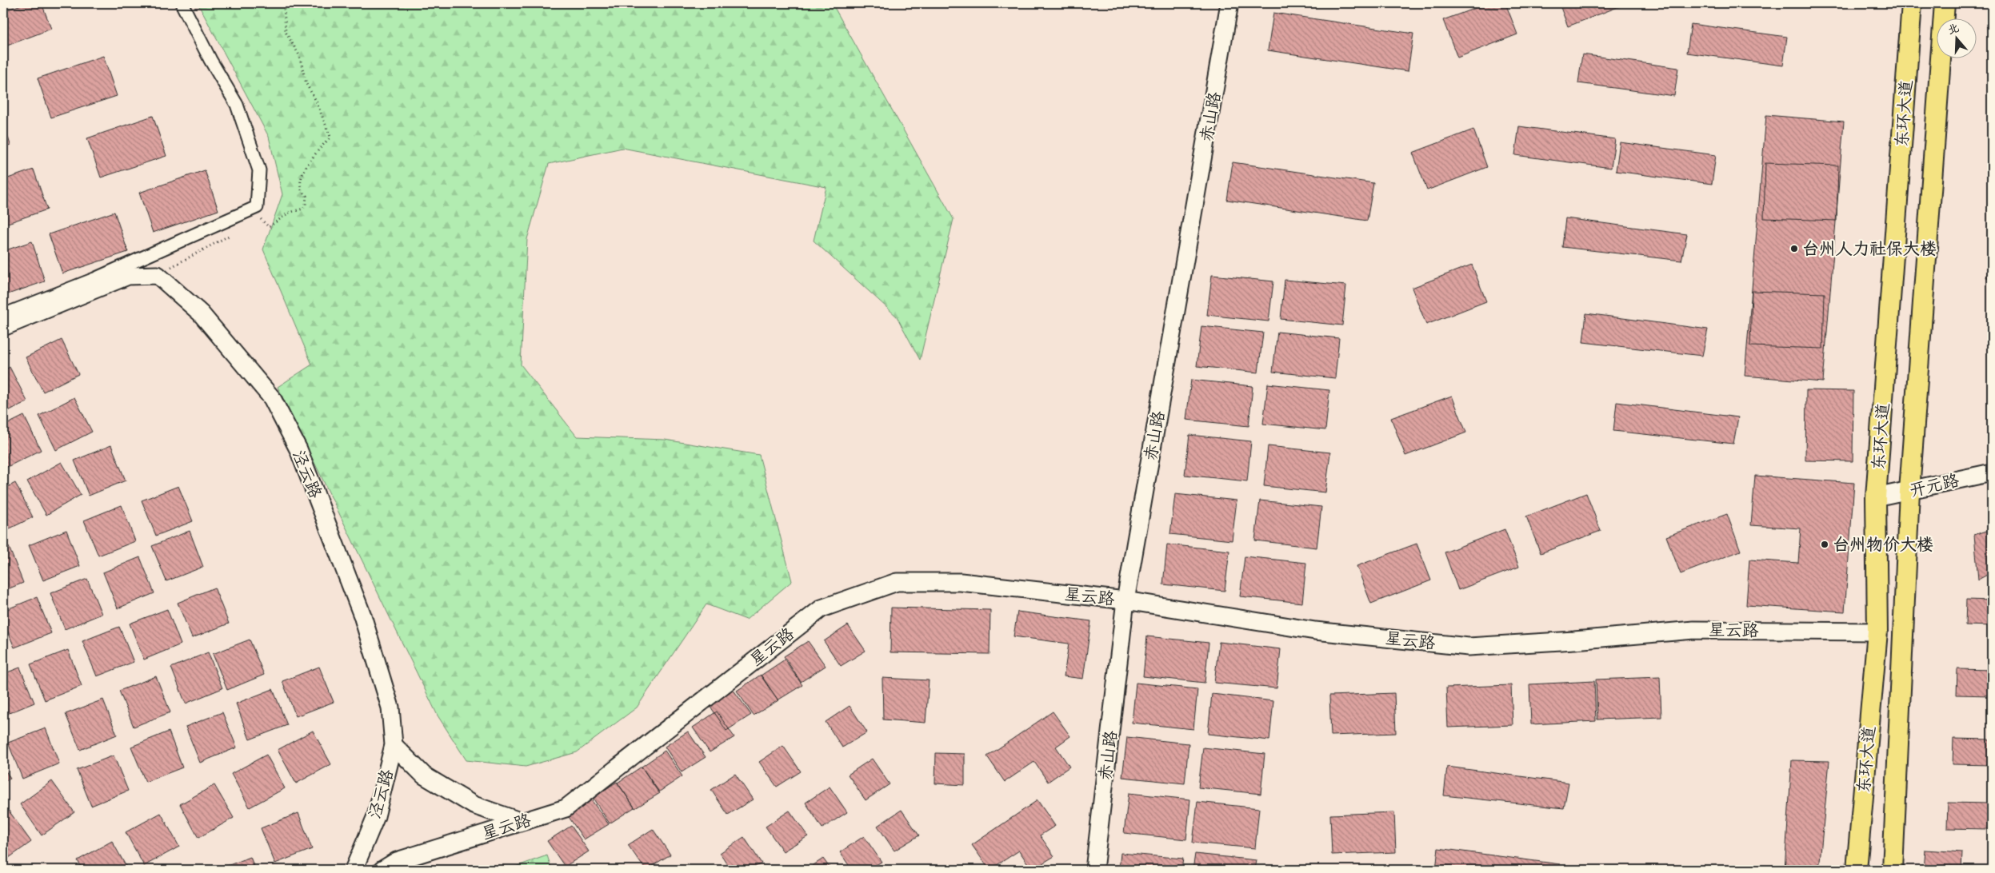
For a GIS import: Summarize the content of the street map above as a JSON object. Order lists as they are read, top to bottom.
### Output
{
  "streets": {
    "main road": ["东环大道"],
    "street": [
      "赤山路",
      "泾云路",
      "开元路",
      "星云路"
    ]
  },
  "crossings": [
    ["东环大道", "开元路"],
    ["东环大道", "星云路"],
    ["赤山路", "星云路"]
  ],
  "places": ["台州人力社保大楼", "台州物价大楼"],
  "north": "top"
}
